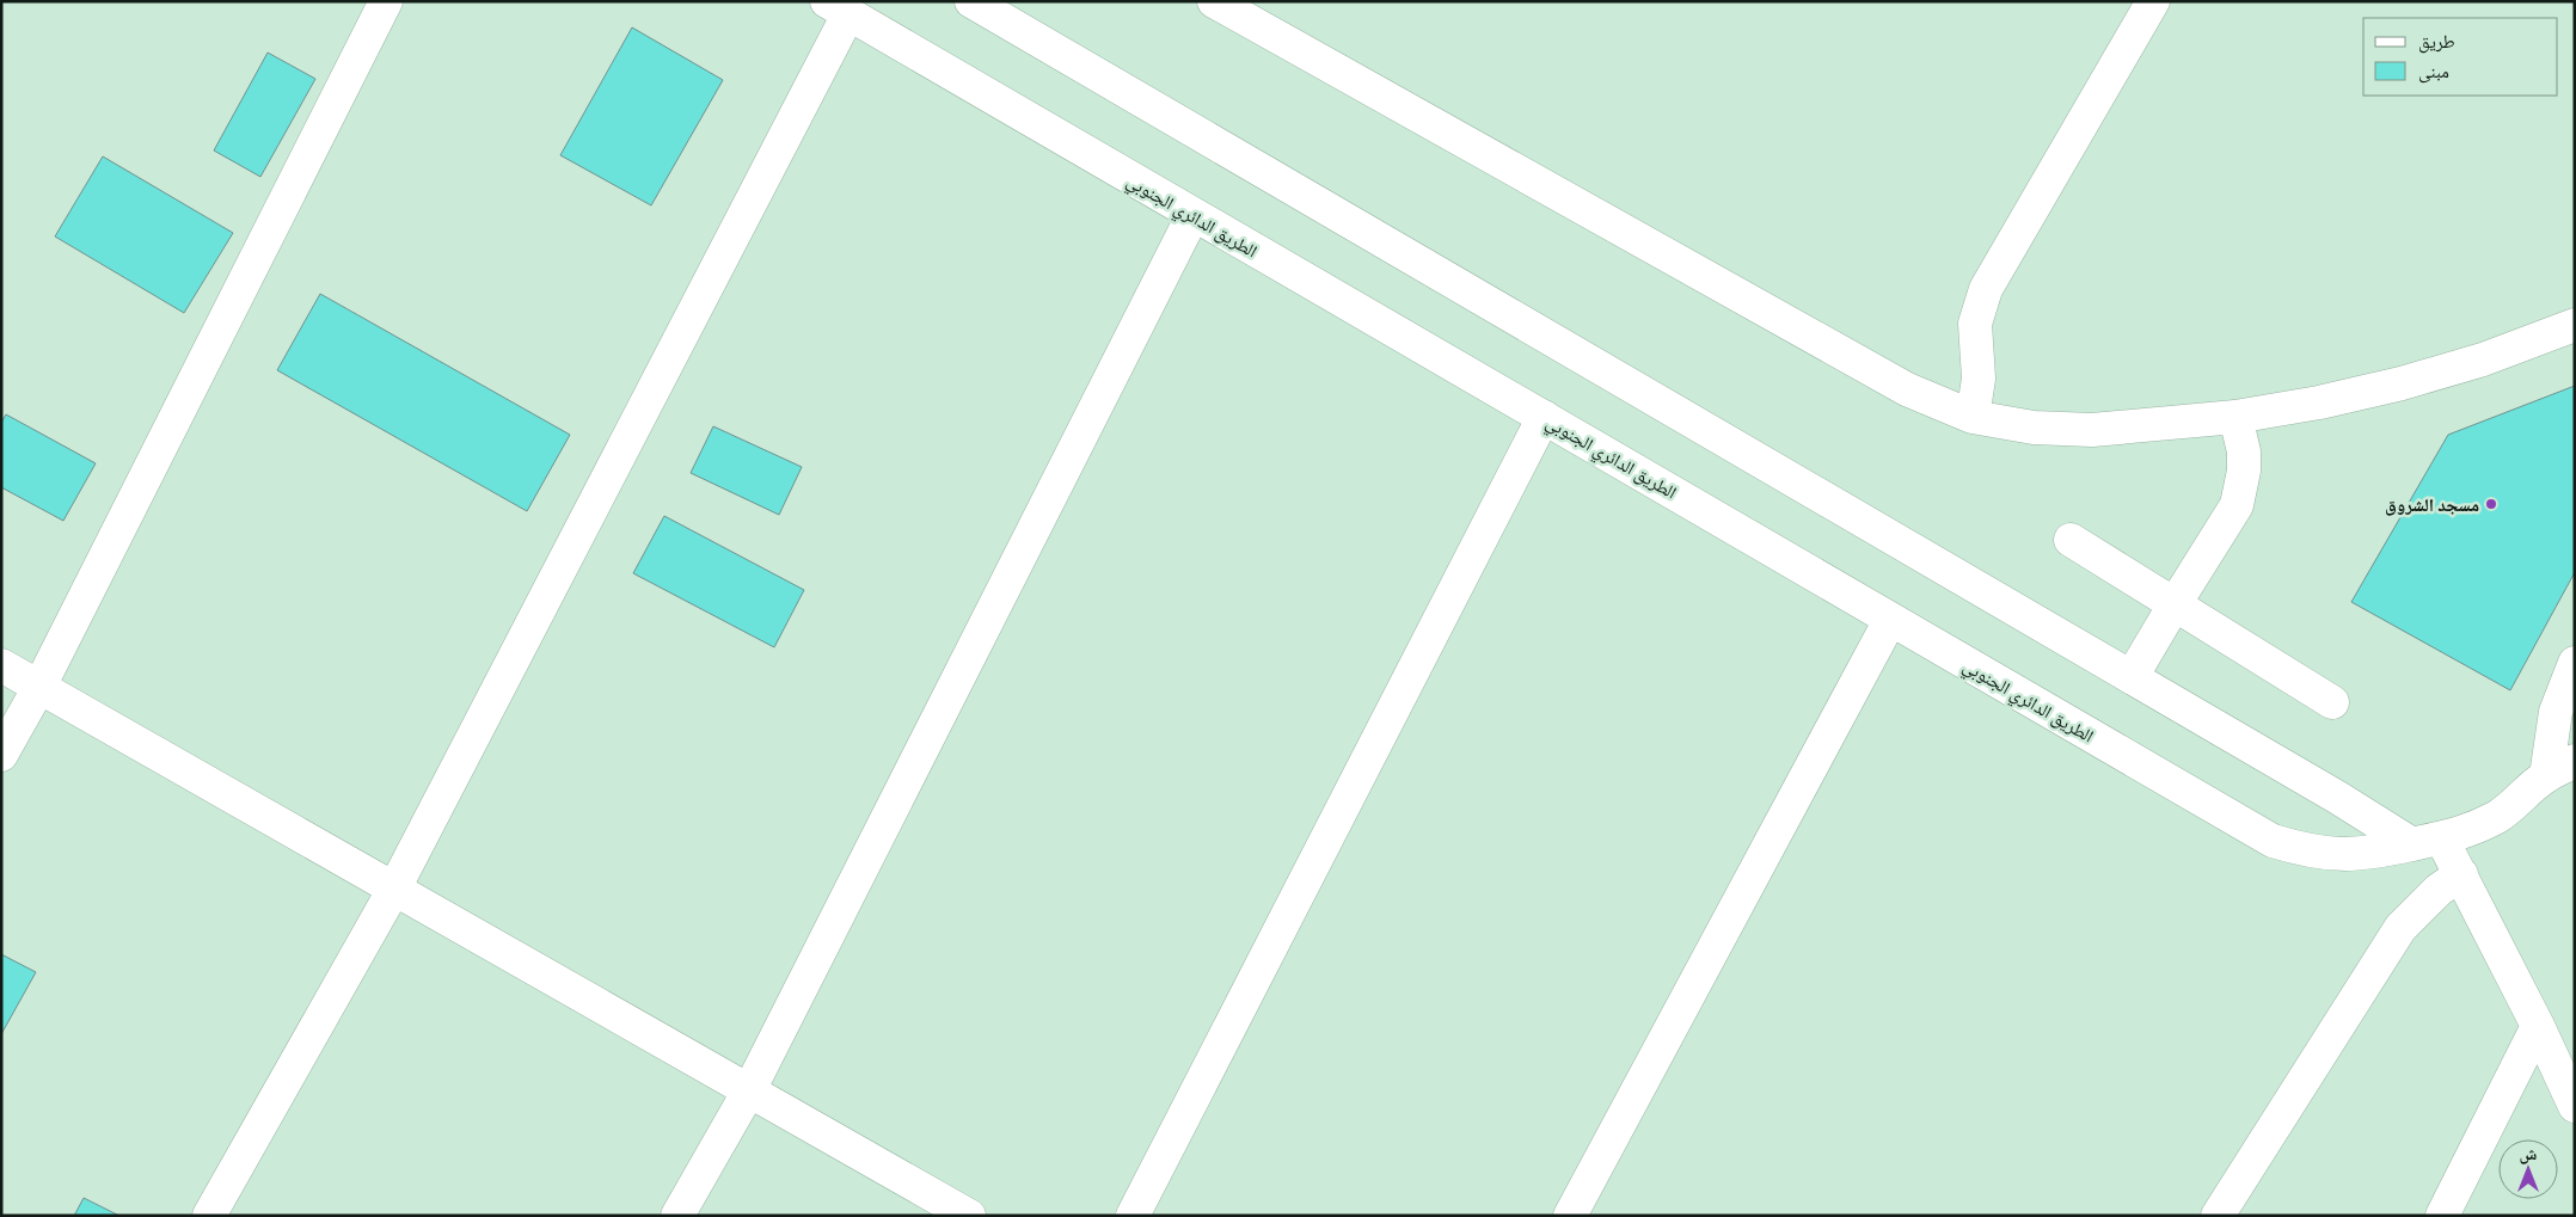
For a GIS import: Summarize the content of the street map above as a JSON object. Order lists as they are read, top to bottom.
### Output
{
  "streets": {
    "street": ["الطريق الدائري الجنوبي"]
  },
  "places": ["مسجد الشروق"],
  "legend": ["طريق", "مبنى"],
  "north": "top"
}
